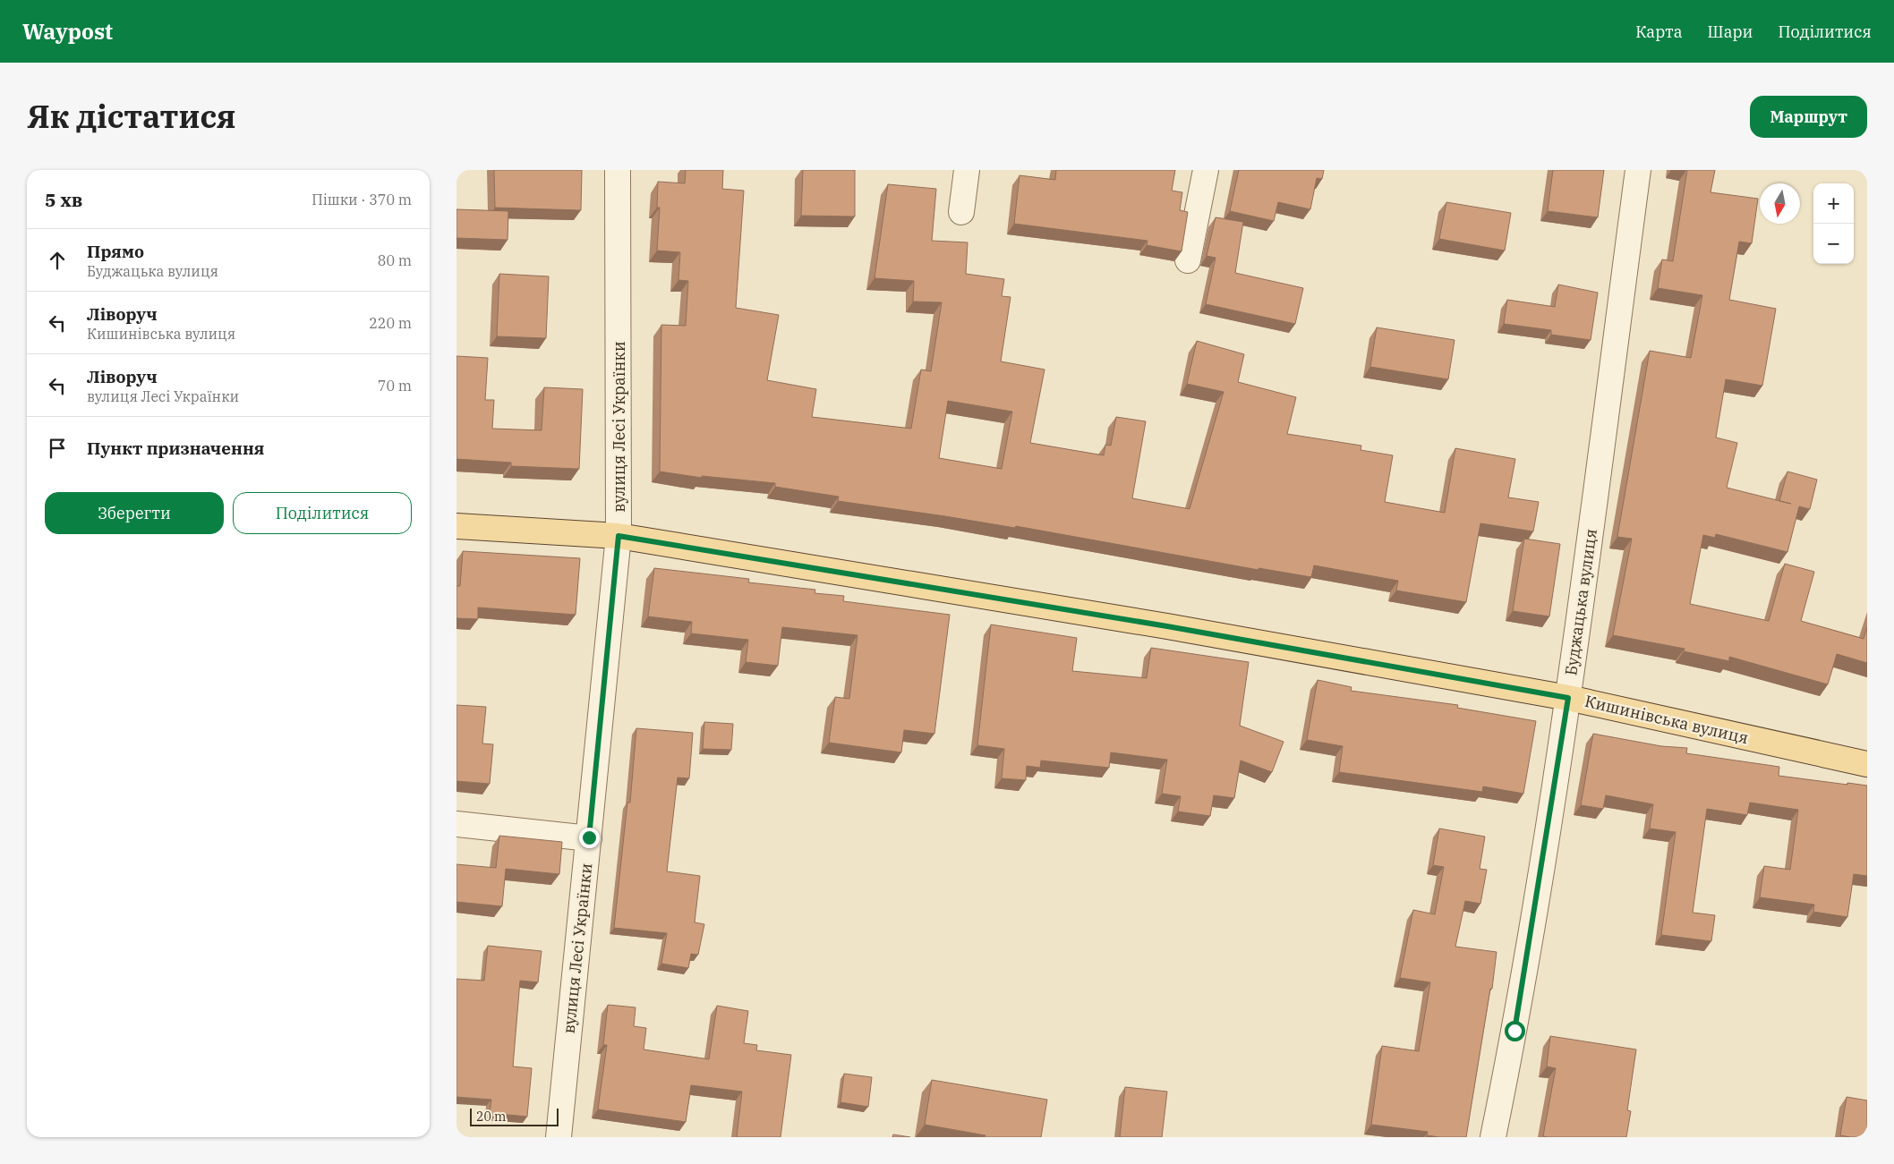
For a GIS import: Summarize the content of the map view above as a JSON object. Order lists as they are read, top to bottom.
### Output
{
  "streets": {
    "main road": ["Кишинівська вулиця"],
    "street": ["вулиця Лесі Українки", "Буджацька вулиця"]
  },
  "crossings": [
    ["вулиця Лесі Українки", "Кишинівська вулиця"],
    ["Буджацька вулиця", "Кишинівська вулиця"]
  ],
  "scale_bar": "20 m",
  "north": "bottom",
  "page": {
    "header": "Waypost",
    "nav": ["Карта", "Шари", "Поділитися"],
    "title": "Як дістатися",
    "buttons": [
      "Маршрут",
      ["Зберегти", "Поділитися"]
    ],
    "heading": ["5 хв", "Пішки · 370 m"],
    "map_buttons": ["+", "−"],
    "list": [
      ["Прямо", "Буджацька вулиця", "80 m"],
      ["Ліворуч", "Кишинівська вулиця", "220 m"],
      ["Ліворуч", "вулиця Лесі Українки", "70 m"],
      "Пункт призначення"
    ],
    "scale": "20 m"
  }
}
